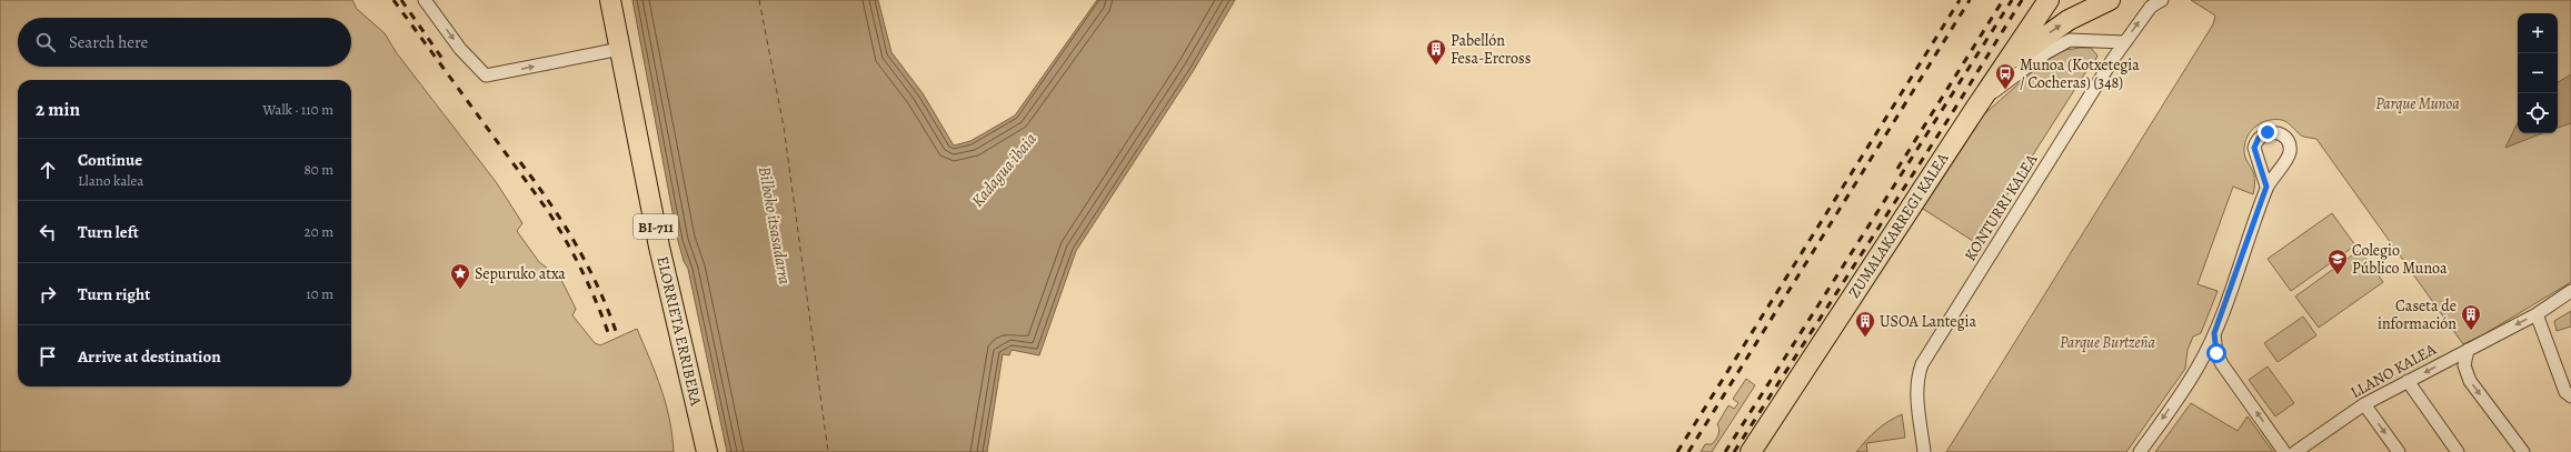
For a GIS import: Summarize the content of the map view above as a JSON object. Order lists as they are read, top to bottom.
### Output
{
  "streets": {
    "main road": ["ZUMALAKARREGI KALEA", "BI-711", "ELORRIETA ERRIBERA"],
    "street": ["KONTURRI KALEA", "LLANO KALEA"]
  },
  "one_way": ["LLANO KALEA"],
  "water": ["Kadagua ibaia", "Bilboko itsasadarra"],
  "parks": ["Parque Munoa", "Parque Burtzeña"],
  "places": {
    "building": ["Pabellón Fesa-Ercross", "Caseta de información", "USOA Lantegia"],
    "bus stop": ["Munoa (Kotxetegia / Cocheras) (348)"],
    "school or university": ["Colegio Público Munoa"],
    "place": ["Sepuruko atxa"]
  },
  "page": {
    "map_buttons": ["+", "−"],
    "search": "Search here",
    "heading": ["2 min", "Walk · 110 m"],
    "list": [
      ["Continue", "Llano kalea", "80 m"],
      ["Turn left", "20 m"],
      ["Turn right", "10 m"],
      "Arrive at destination"
    ]
  }
}
